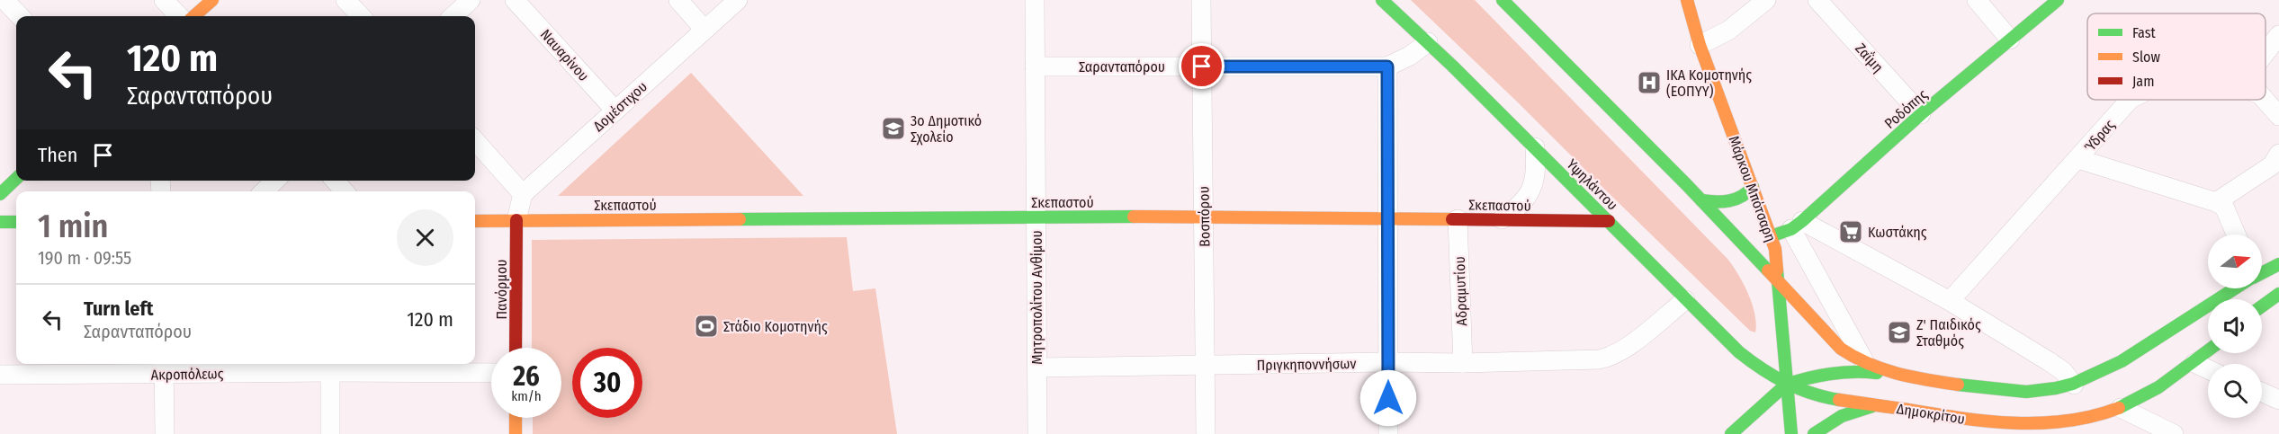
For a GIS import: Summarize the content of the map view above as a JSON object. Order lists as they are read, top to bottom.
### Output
{
  "streets": {
    "main road": [
      "Ροδόπης",
      "Υψηλάντου",
      "Μάρκου Μπότσαρη",
      "Σκεπαστού",
      "Πανόρμου",
      "Δημοκρίτου"
    ],
    "street": [
      "Ναυαρίνου",
      "Ζαΐμη",
      "Σαρανταπόρου",
      "Δομέστιχου",
      "Ύδρας",
      "Βοσπόρου",
      "Αδραμυτίου",
      "Μητροπολίτου Ανθίμου",
      "Πριγκηποννήσων",
      "Ακροπόλεως"
    ]
  },
  "crossings": [
    ["Ναυαρίνου", "Δομέστιχου"],
    ["Ζαΐμη", "Ροδόπης"],
    ["Σαρανταπόρου", "Υψηλάντου"],
    ["Σαρανταπόρου", "Βοσπόρου"],
    ["Σαρανταπόρου", "Μητροπολίτου Ανθίμου"],
    ["Ροδόπης", "Μάρκου Μπότσαρη"],
    ["Υψηλάντου", "Μάρκου Μπότσαρη"],
    ["Υψηλάντου", "Σκεπαστού"],
    ["Υψηλάντου", "Πριγκηποννήσων"],
    ["Υψηλάντου", "Δημοκρίτου"],
    ["Μάρκου Μπότσαρη", "Δημοκρίτου"],
    ["Σκεπαστού", "Βοσπόρου"],
    ["Σκεπαστού", "Πανόρμου"],
    ["Σκεπαστού", "Αδραμυτίου"],
    ["Σκεπαστού", "Μητροπολίτου Ανθίμου"],
    ["Βοσπόρου", "Πριγκηποννήσων"],
    ["Αδραμυτίου", "Πριγκηποννήσων"],
    ["Μητροπολίτου Ανθίμου", "Πριγκηποννήσων"]
  ],
  "places": {
    "hospital": ["ΙΚΑ Κομοτηνής (ΕΟΠΥΥ)"],
    "school or university": ["3ο Δημοτικό Σχολείο", "Ζ' Παιδικός Σταθμός"],
    "supermarket": ["Κωστάκης"],
    "sports": ["Στάδιο Κομοτηνής"]
  },
  "legend": ["Fast", "Slow", "Jam"],
  "north": "right",
  "page": {
    "turn": ["120 m", "Σαρανταπόρου"],
    "then": "Then",
    "heading": ["1 min", "190 m · 09:55"],
    "list": [
      {
        "name": "Turn left",
        "note": "Σαρανταπόρου",
        "value": "120 m"
      }
    ],
    "speed": "26 km/h",
    "limit": "30"
  }
}
